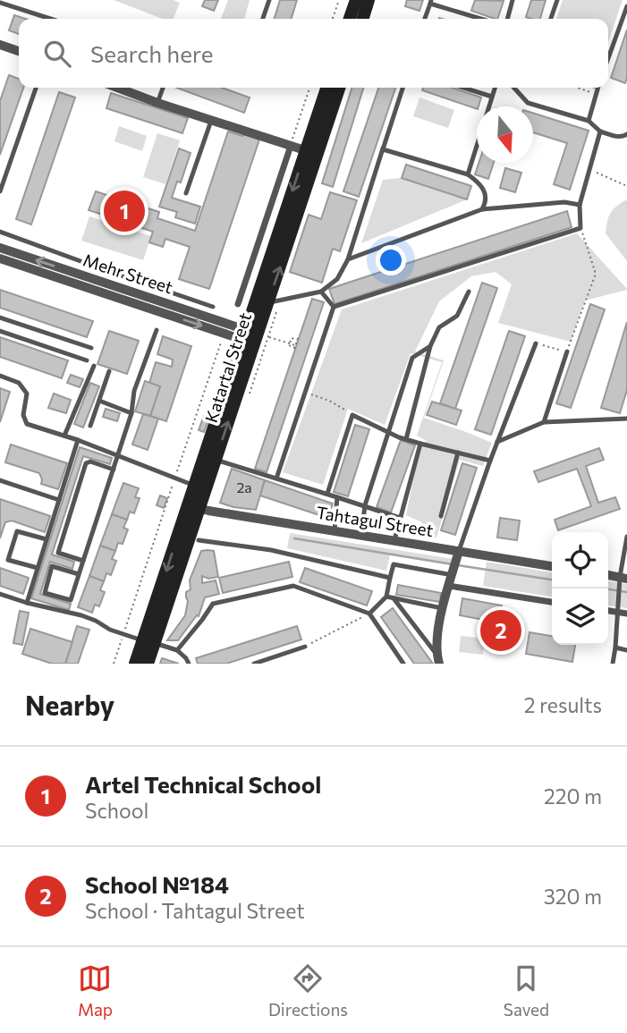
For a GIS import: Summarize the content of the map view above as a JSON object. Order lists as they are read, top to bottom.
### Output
{
  "streets": {
    "main road": ["Katartal Street"],
    "street": ["Mehr Street", "Tahtagul Street"]
  },
  "crossings": [
    ["Mehr Street", "Katartal Street"],
    ["Katartal Street", "Tahtagul Street"]
  ],
  "house_numbers": ["2a"],
  "north": "bottom",
  "page": {
    "search": "Search here",
    "pins": ["1", "2"],
    "heading": ["Nearby", "2 results"],
    "list": [
      {
        "mark": "1",
        "name": "Artel Technical School",
        "note": "School",
        "value": "220 m"
      },
      {
        "mark": "2",
        "name": "School №184",
        "note": "School · Tahtagul Street",
        "value": "320 m"
      }
    ],
    "nav": ["Map", "Directions", "Saved"]
  }
}
